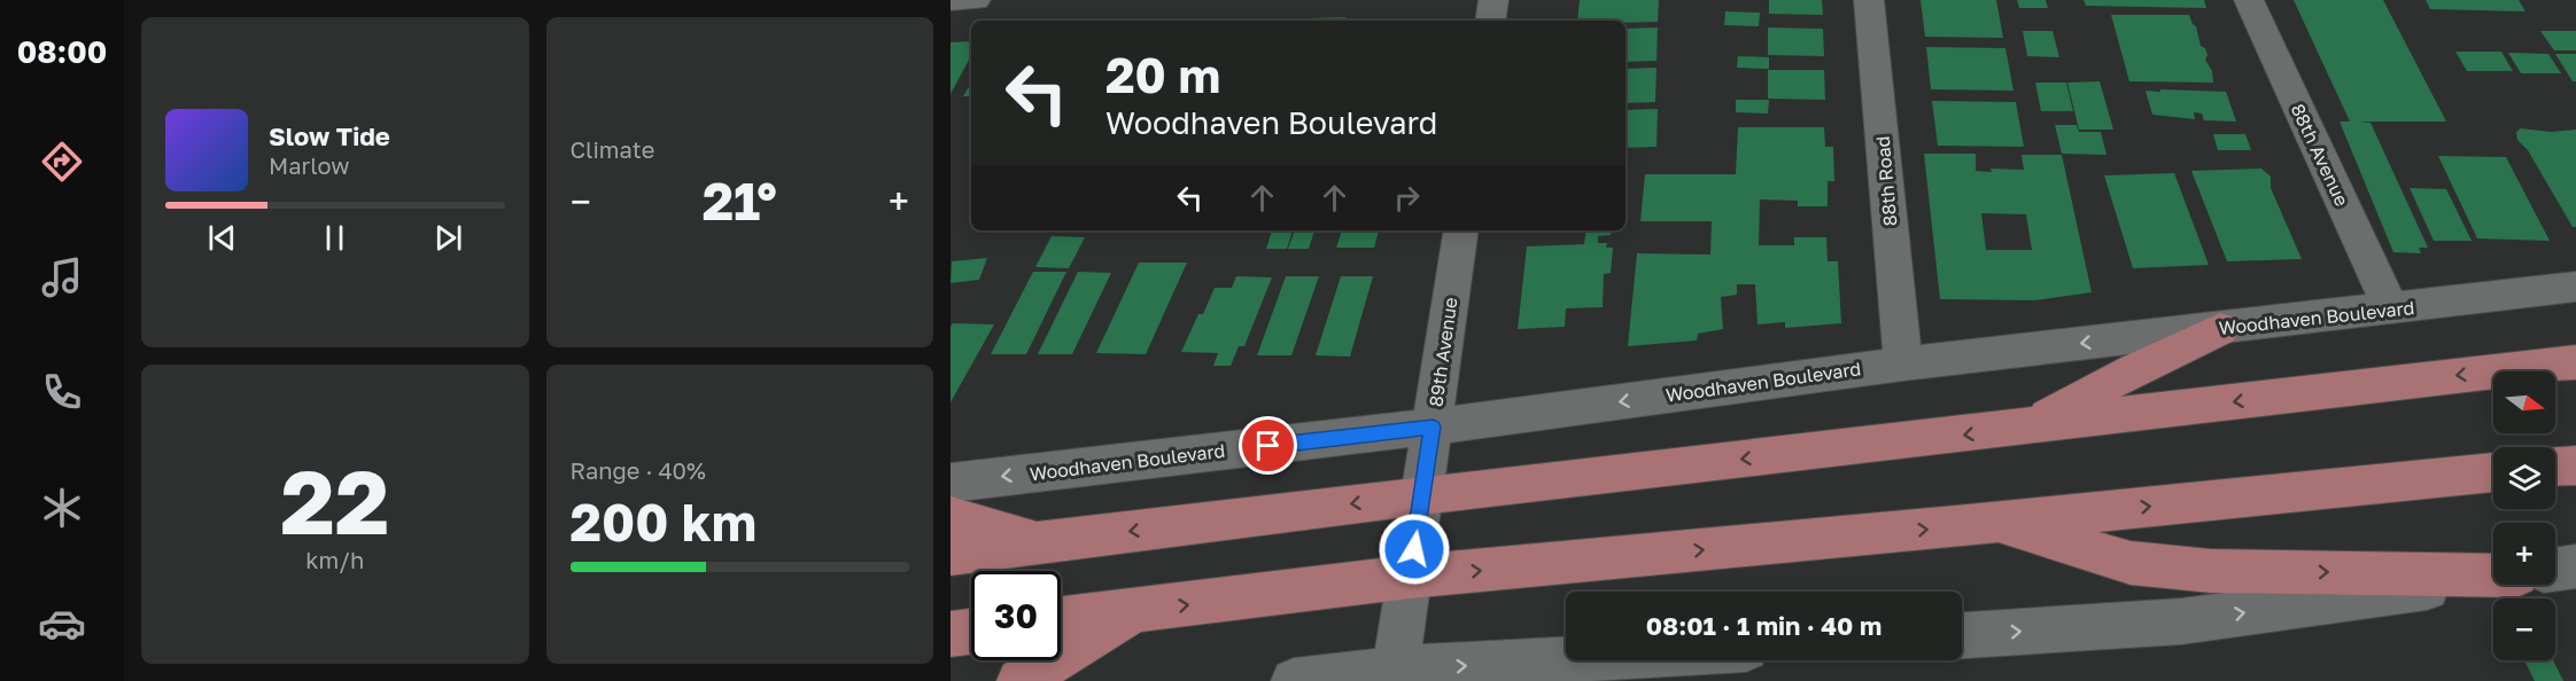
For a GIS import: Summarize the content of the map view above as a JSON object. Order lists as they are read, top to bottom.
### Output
{
  "streets": {
    "street": [
      "88th Avenue",
      "88th Road",
      "Woodhaven Boulevard",
      "89th Avenue"
    ]
  },
  "crossings": [
    ["88th Avenue", "Woodhaven Boulevard"],
    ["88th Road", "Woodhaven Boulevard"],
    ["Woodhaven Boulevard", "89th Avenue"]
  ],
  "north": "right",
  "page": {
    "tabs": "08:00",
    "tile": [
      "Climate",
      ["22", "km/h"],
      ["Range · 40%", "200 km"]
    ],
    "turn": ["20 m", "Woodhaven Boulevard"],
    "song": ["Slow Tide", "Marlow"],
    "heat": ["−", "21°", "+"],
    "map_buttons": ["+", "−"],
    "limit": "30",
    "trip": "08:01 · 1 min · 40 m"
  }
}
